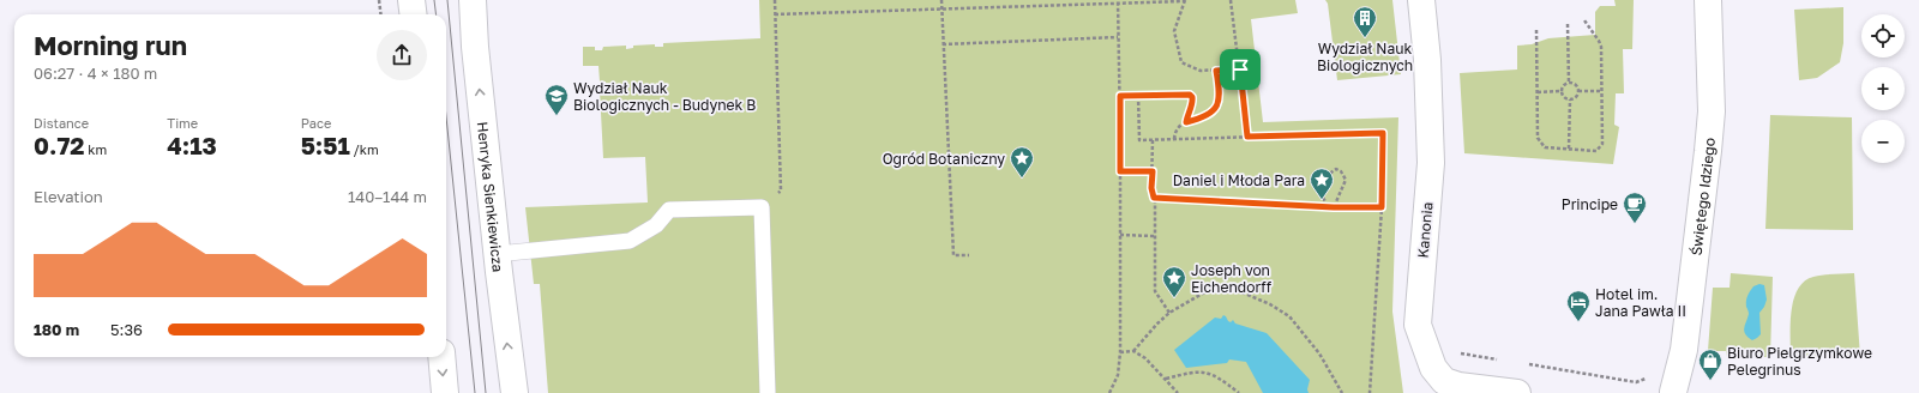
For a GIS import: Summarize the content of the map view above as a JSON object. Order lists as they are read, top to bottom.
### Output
{
  "streets": {
    "street": ["Henryka Sienkiewicza", "Świętego Idziego", "Kanonia"]
  },
  "one_way": ["Henryka Sienkiewicza"],
  "places": {
    "building": ["Wydział Nauk Biologicznych"],
    "school or university": ["Wydział Nauk Biologicznych - Budynek B"],
    "place": ["Ogród Botaniczny", "Daniel i Młoda Para", "Joseph von Eichendorff"],
    "cafe": ["Principe"],
    "hotel": ["Hotel im. Jana Pawła II"],
    "shop": ["Biuro Pielgrzymkowe Pelegrinus"]
  },
  "page": {
    "map_buttons": ["+", "−"],
    "heading": ["Morning run", "06:27 · 4 × 180 m"],
    "stats": [
      ["Distance", "0.72 km"],
      ["Time", "4:13"],
      ["Pace", "5:51 /km"]
    ],
    "chart": ["Elevation", "140–144 m"],
    "list": [
      {
        "name": "180 m",
        "note": "5:36"
      }
    ]
  }
}
